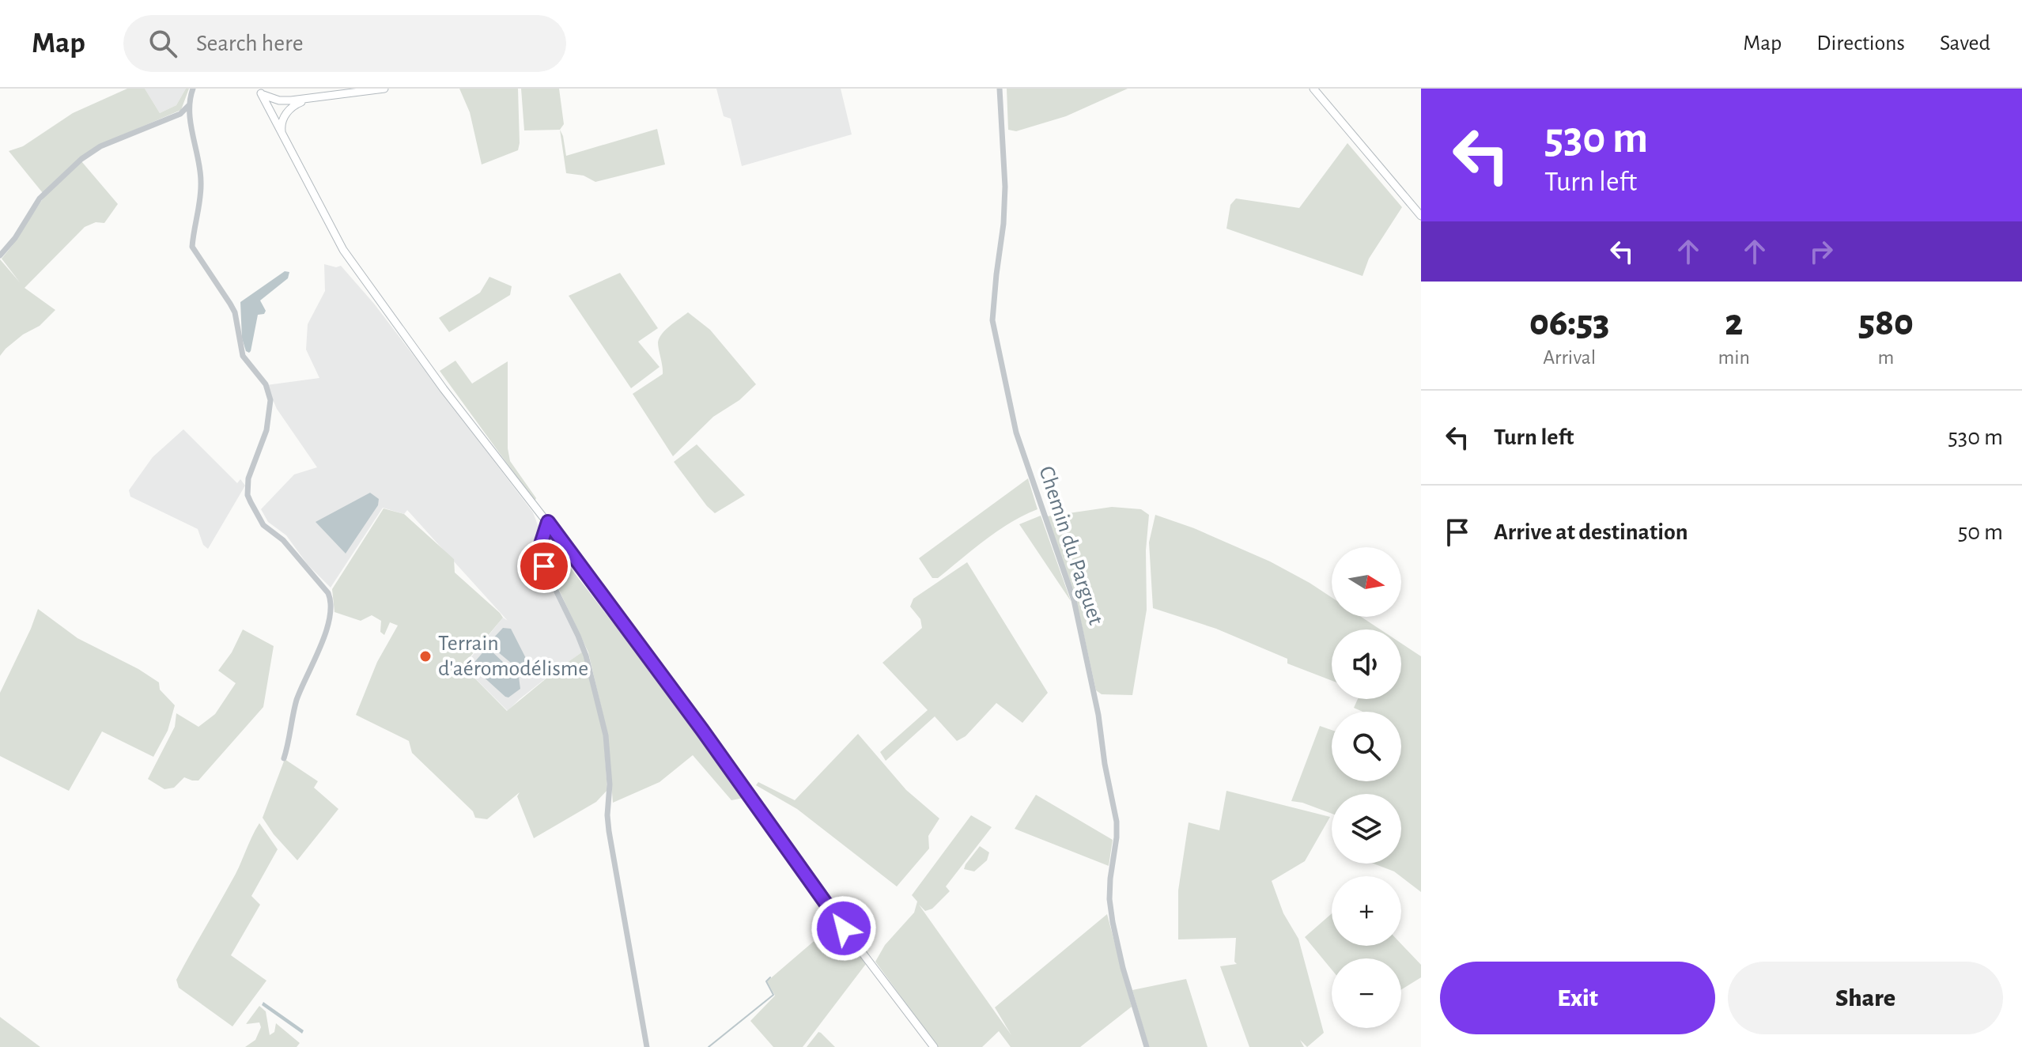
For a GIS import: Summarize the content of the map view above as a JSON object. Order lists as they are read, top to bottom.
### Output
{
  "streets": {
    "street": ["Chemin du Parguet"]
  },
  "places": ["Terrain d'aéromodélisme"],
  "north": "right",
  "page": {
    "header": "Map",
    "search": "Search here",
    "nav": ["Map", "Directions", "Saved"],
    "turn": ["530 m", "Turn left"],
    "eta": [
      "06:53",
      "Arrival",
      "2",
      "min",
      "580",
      "m"
    ],
    "list": [
      {
        "name": "Turn left",
        "value": "530 m"
      },
      {
        "name": "Arrive at destination",
        "value": "50 m"
      }
    ],
    "map_buttons": ["+", "−"],
    "buttons": ["Exit", "Share"]
  }
}
